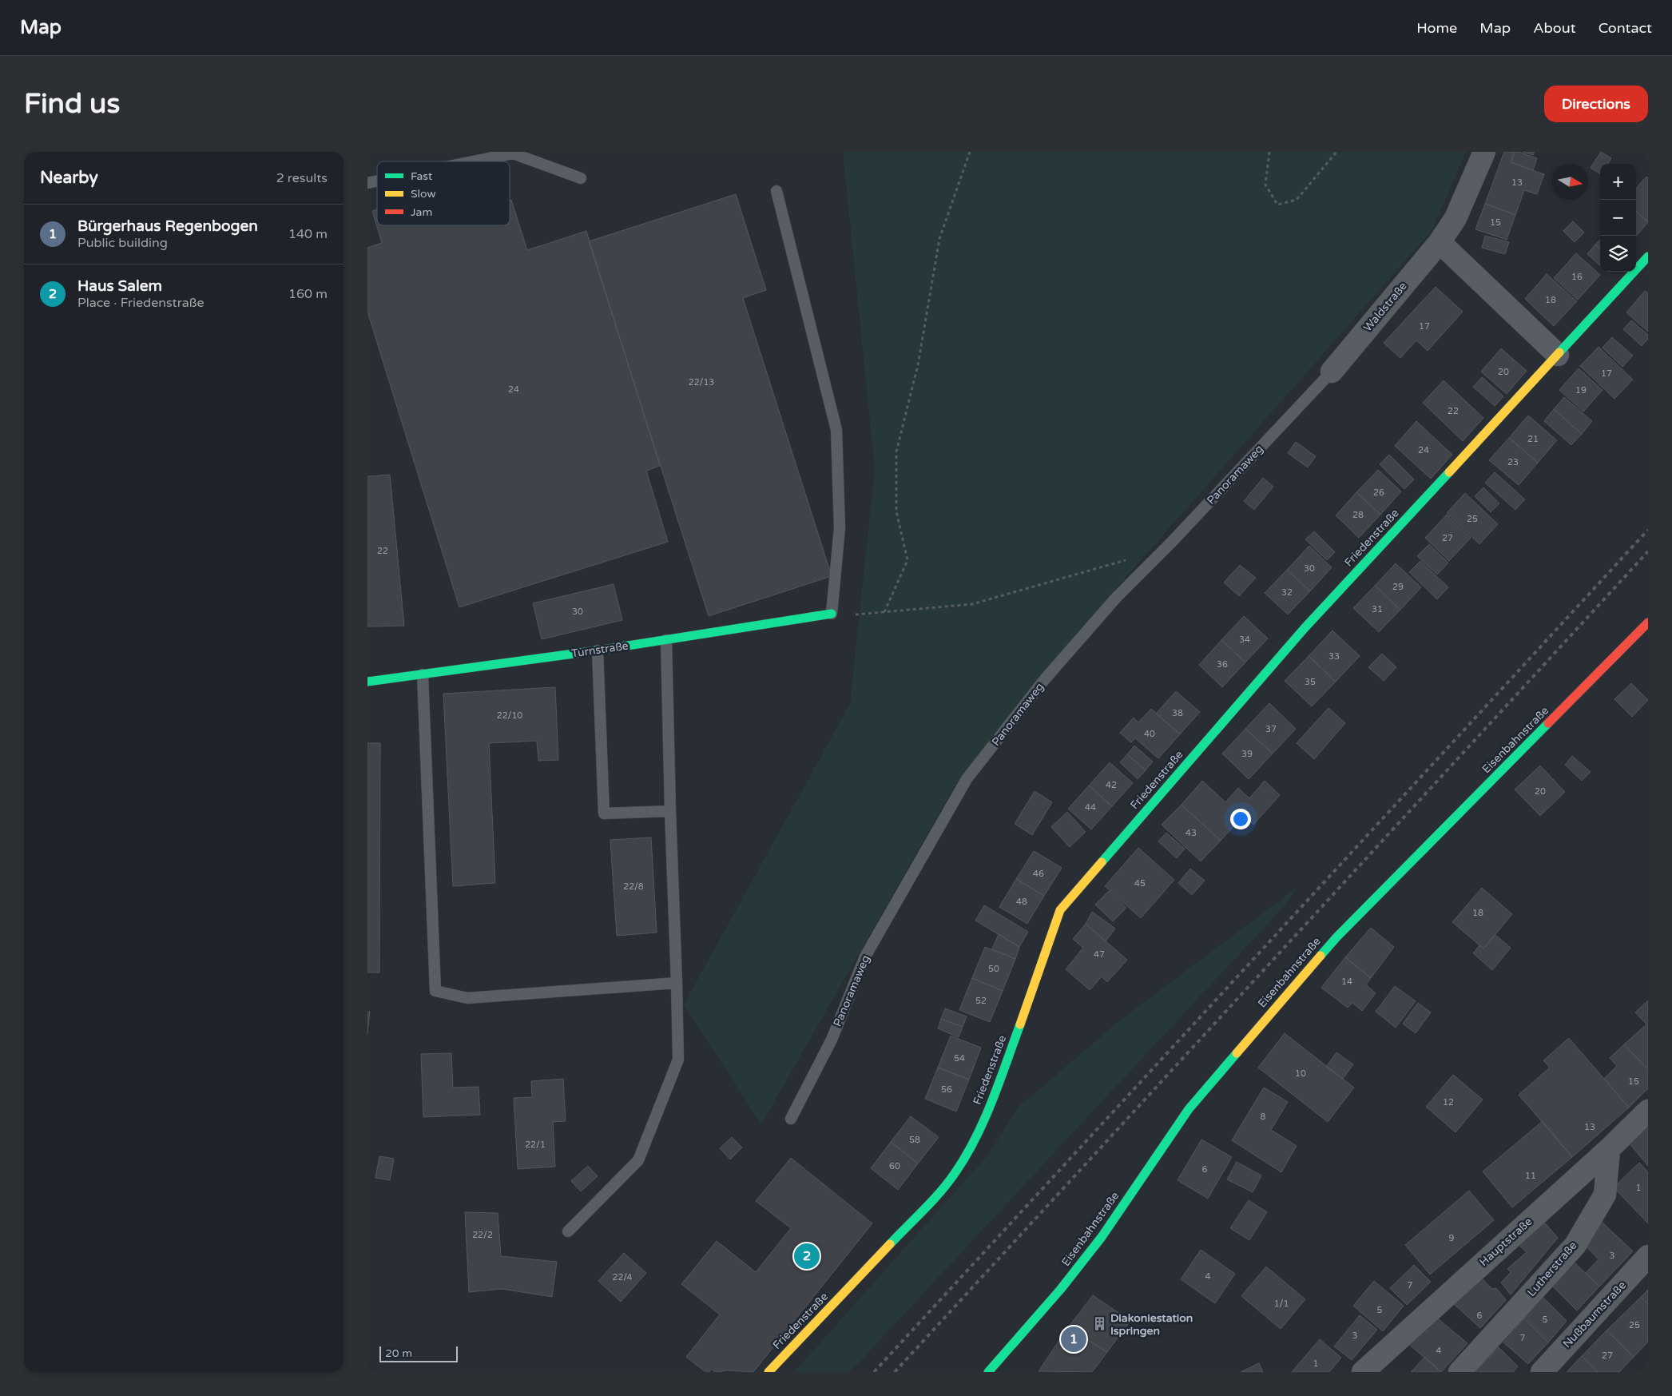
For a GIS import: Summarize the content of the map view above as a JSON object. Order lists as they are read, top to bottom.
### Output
{
  "streets": {
    "street": [
      "Waldstraße",
      "Friedenstraße",
      "Turnstraße",
      "Eisenbahnstraße",
      "Hauptstraße",
      "Lutherstraße",
      "Nußbaumstraße"
    ],
    "lane": ["Panoramaweg"]
  },
  "crossings": [
    ["Waldstraße", "Panoramaweg"],
    ["Hauptstraße", "Lutherstraße"]
  ],
  "places": {
    "building": ["Diakoniestation Ispringen"]
  },
  "house_numbers": [
    "13",
    "15",
    "16",
    "18",
    "17",
    "20",
    "17",
    "22/13",
    "24",
    "19",
    "22",
    "21",
    "24",
    "23",
    "26",
    "28",
    "25",
    "27",
    "22",
    "30",
    "29",
    "32",
    "31",
    "30",
    "34",
    "33",
    "36",
    "35",
    "38",
    "22/10",
    "37",
    "40",
    "39",
    "42",
    "20",
    "44",
    "43",
    "46",
    "45",
    "22/8",
    "48",
    "18",
    "47",
    "50",
    "14",
    "52",
    "54",
    "10",
    "15",
    "56",
    "12",
    "8",
    "13",
    "58",
    "22/1",
    "60",
    "6",
    "11",
    "1",
    "22/2",
    "9",
    "3",
    "4",
    "22/4",
    "7",
    "1/1",
    "5",
    "6",
    "5",
    "25",
    "3",
    "7",
    "4",
    "27",
    "1"
  ],
  "legend": ["Fast", "Slow", "Jam"],
  "scale_bar": "20 m",
  "north": "right",
  "page": {
    "header": "Map",
    "nav": [
      "Home",
      "Map",
      "About",
      "Contact"
    ],
    "buttons": "Directions",
    "title": "Find us",
    "heading": ["Nearby", "2 results"],
    "map_buttons": ["+", "−"],
    "list": [
      {
        "mark": "1",
        "name": "Bürgerhaus Regenbogen",
        "note": "Public building",
        "value": "140 m"
      },
      {
        "mark": "2",
        "name": "Haus Salem",
        "note": "Place · Friedenstraße",
        "value": "160 m"
      }
    ],
    "pins": ["2", "1"],
    "scale": "20 m"
  }
}
